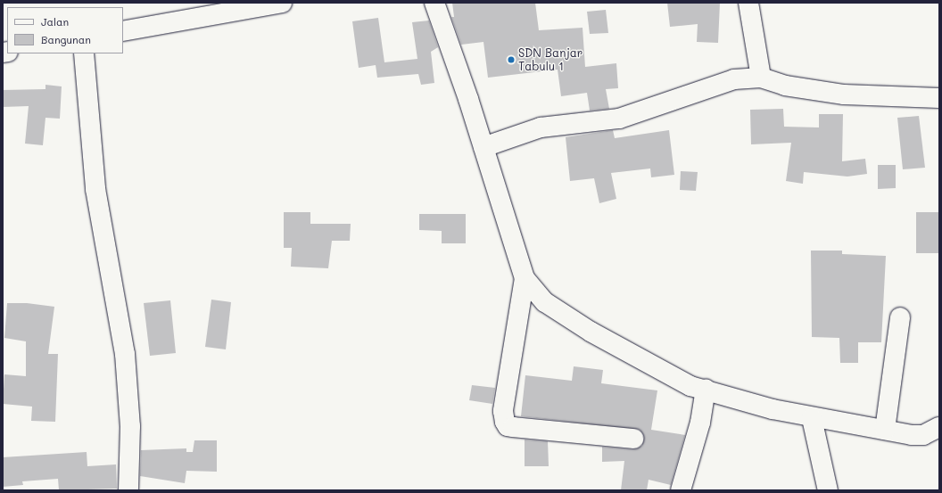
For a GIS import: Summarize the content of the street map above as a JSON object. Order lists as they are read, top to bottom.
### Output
{
  "places": ["SDN Banjar Tabulu 1"],
  "legend": ["Jalan", "Bangunan"]
}
